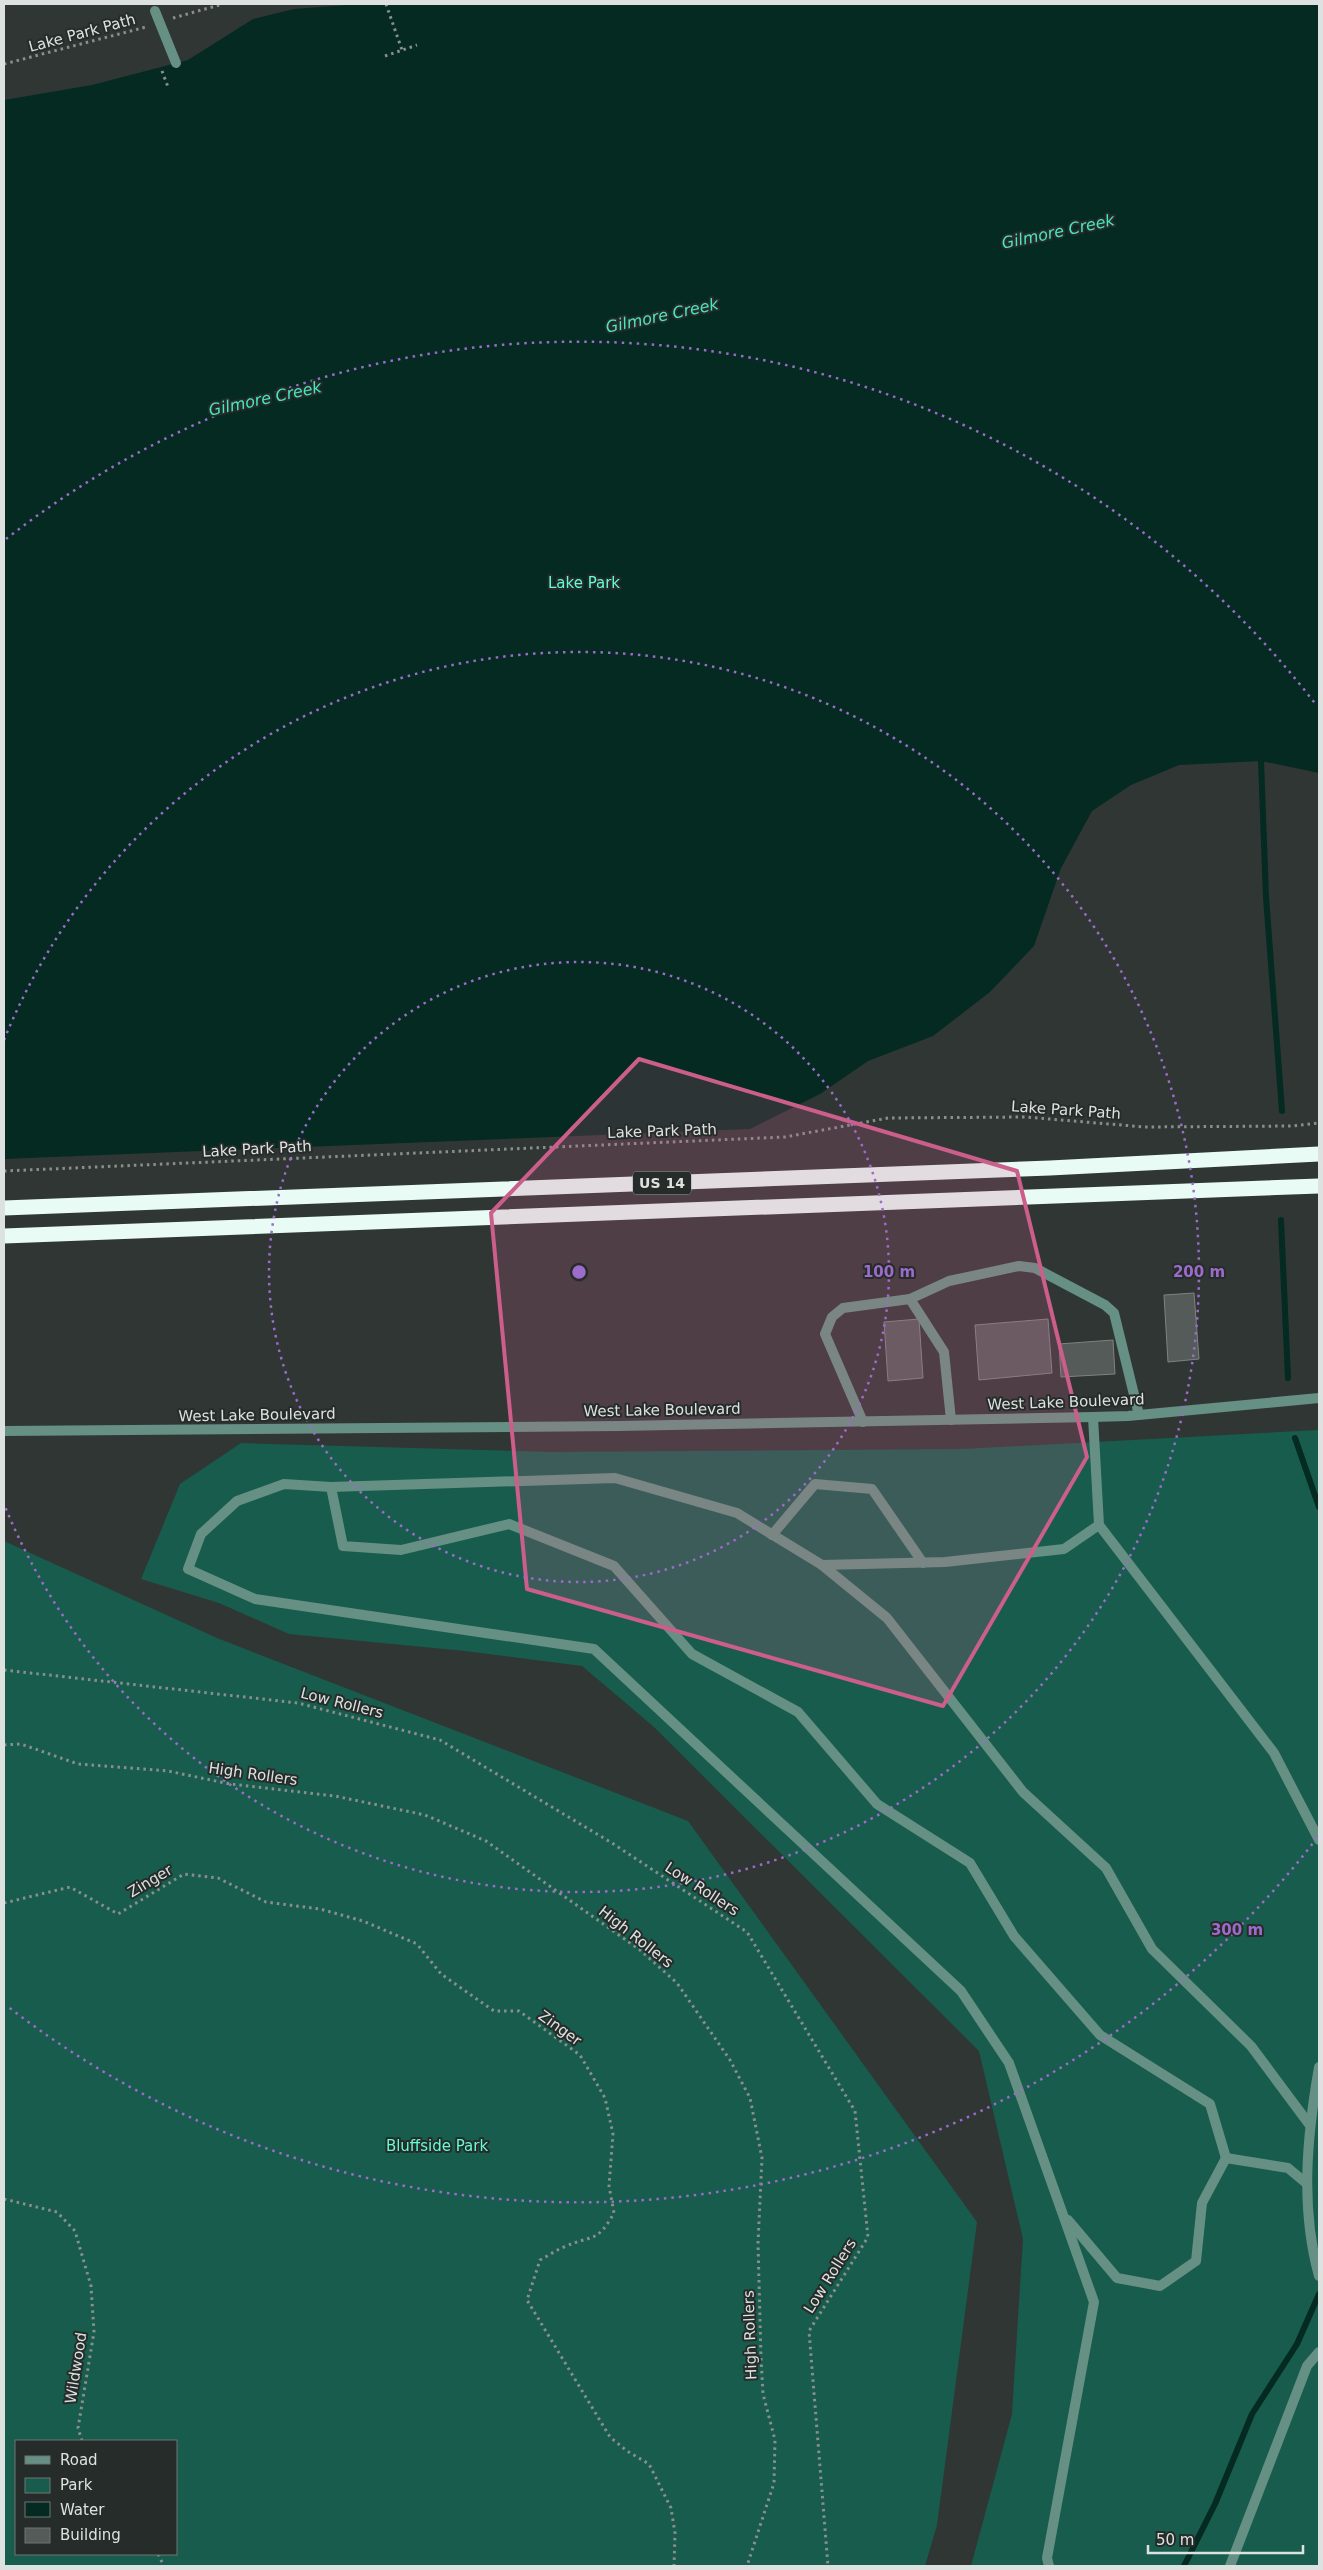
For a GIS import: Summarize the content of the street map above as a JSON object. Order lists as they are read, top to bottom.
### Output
{
  "streets": {
    "highway": ["US 14"],
    "street": ["West Lake Boulevard"],
    "path": [
      "Lake Park Path",
      "Low Rollers",
      "High Rollers",
      "Zinger",
      "Wildwood"
    ]
  },
  "water": ["Gilmore Creek"],
  "parks": ["Lake Park", "Bluffside Park"],
  "legend": [
    "Road",
    "Park",
    "Water",
    "Building"
  ],
  "scale_bar": "50 m",
  "rings": ["100 m", "200 m", "300 m"]
}
